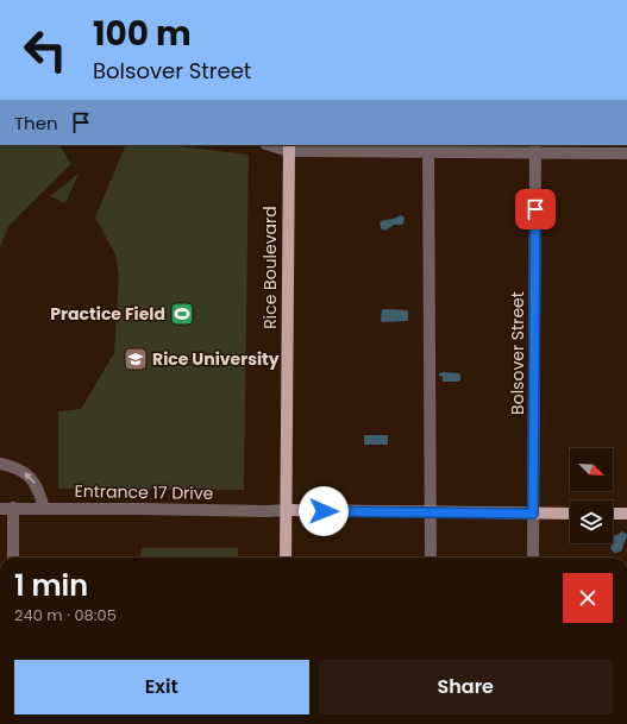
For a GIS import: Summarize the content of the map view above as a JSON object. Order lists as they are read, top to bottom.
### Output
{
  "streets": {
    "main road": ["Rice Boulevard"],
    "street": ["Bolsover Street", "Entrance 17 Drive"]
  },
  "crossings": [
    ["Rice Boulevard", "Entrance 17 Drive"]
  ],
  "places": {
    "sports": ["Practice Field"],
    "school or university": ["Rice University"]
  },
  "north": "bottom right",
  "page": {
    "turn": ["100 m", "Bolsover Street"],
    "then": "Then",
    "heading": ["1 min", "240 m · 08:05"],
    "buttons": ["Exit", "Share"]
  }
}
